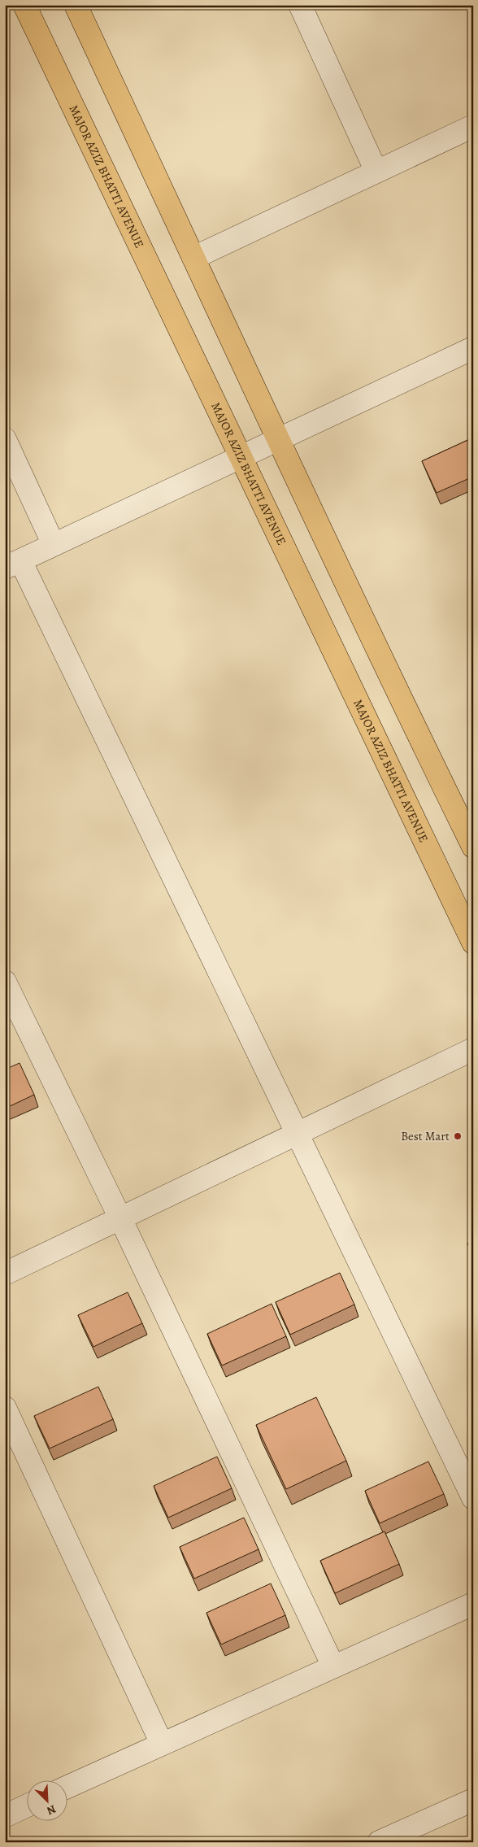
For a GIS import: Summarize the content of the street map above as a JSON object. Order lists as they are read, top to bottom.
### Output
{
  "streets": {
    "main road": ["MAJOR AZIZ BHATTI AVENUE"]
  },
  "places": ["Best Mart"],
  "north": "bottom right"
}
